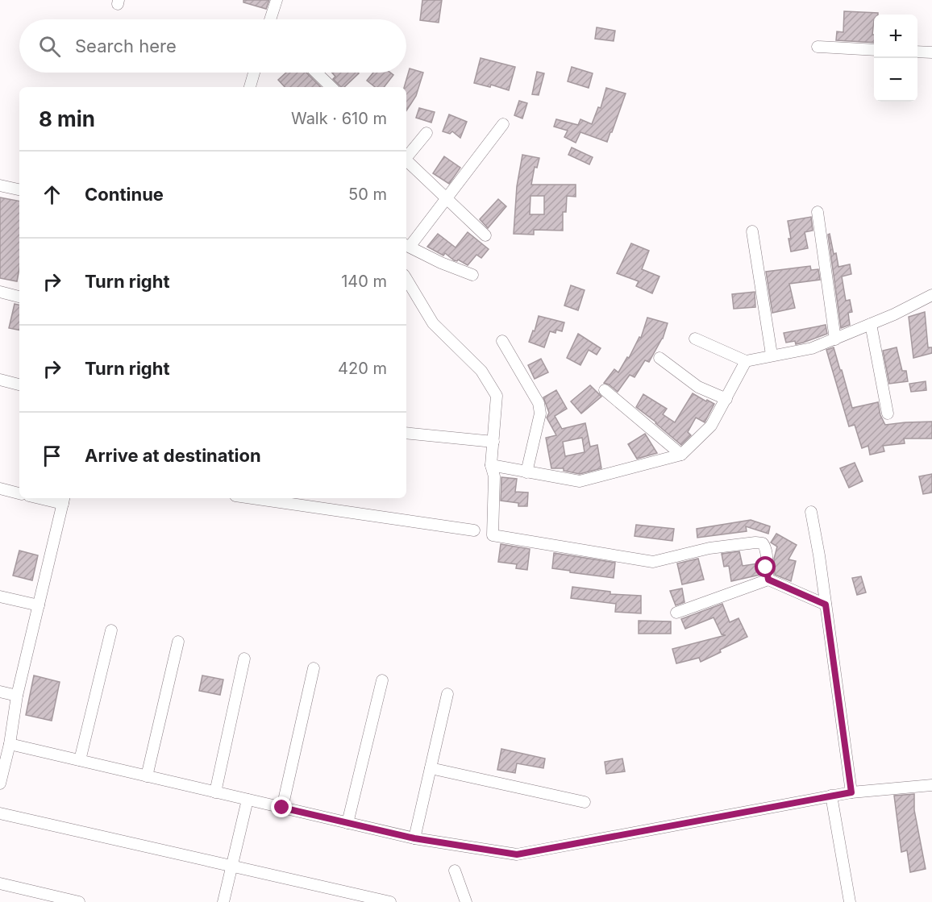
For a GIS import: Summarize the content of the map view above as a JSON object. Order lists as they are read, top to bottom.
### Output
{
  "page": {
    "map_buttons": ["+", "−"],
    "search": "Search here",
    "heading": ["8 min", "Walk · 610 m"],
    "list": [
      ["Continue", "50 m"],
      ["Turn right", "140 m"],
      ["Turn right", "420 m"],
      "Arrive at destination"
    ]
  }
}
